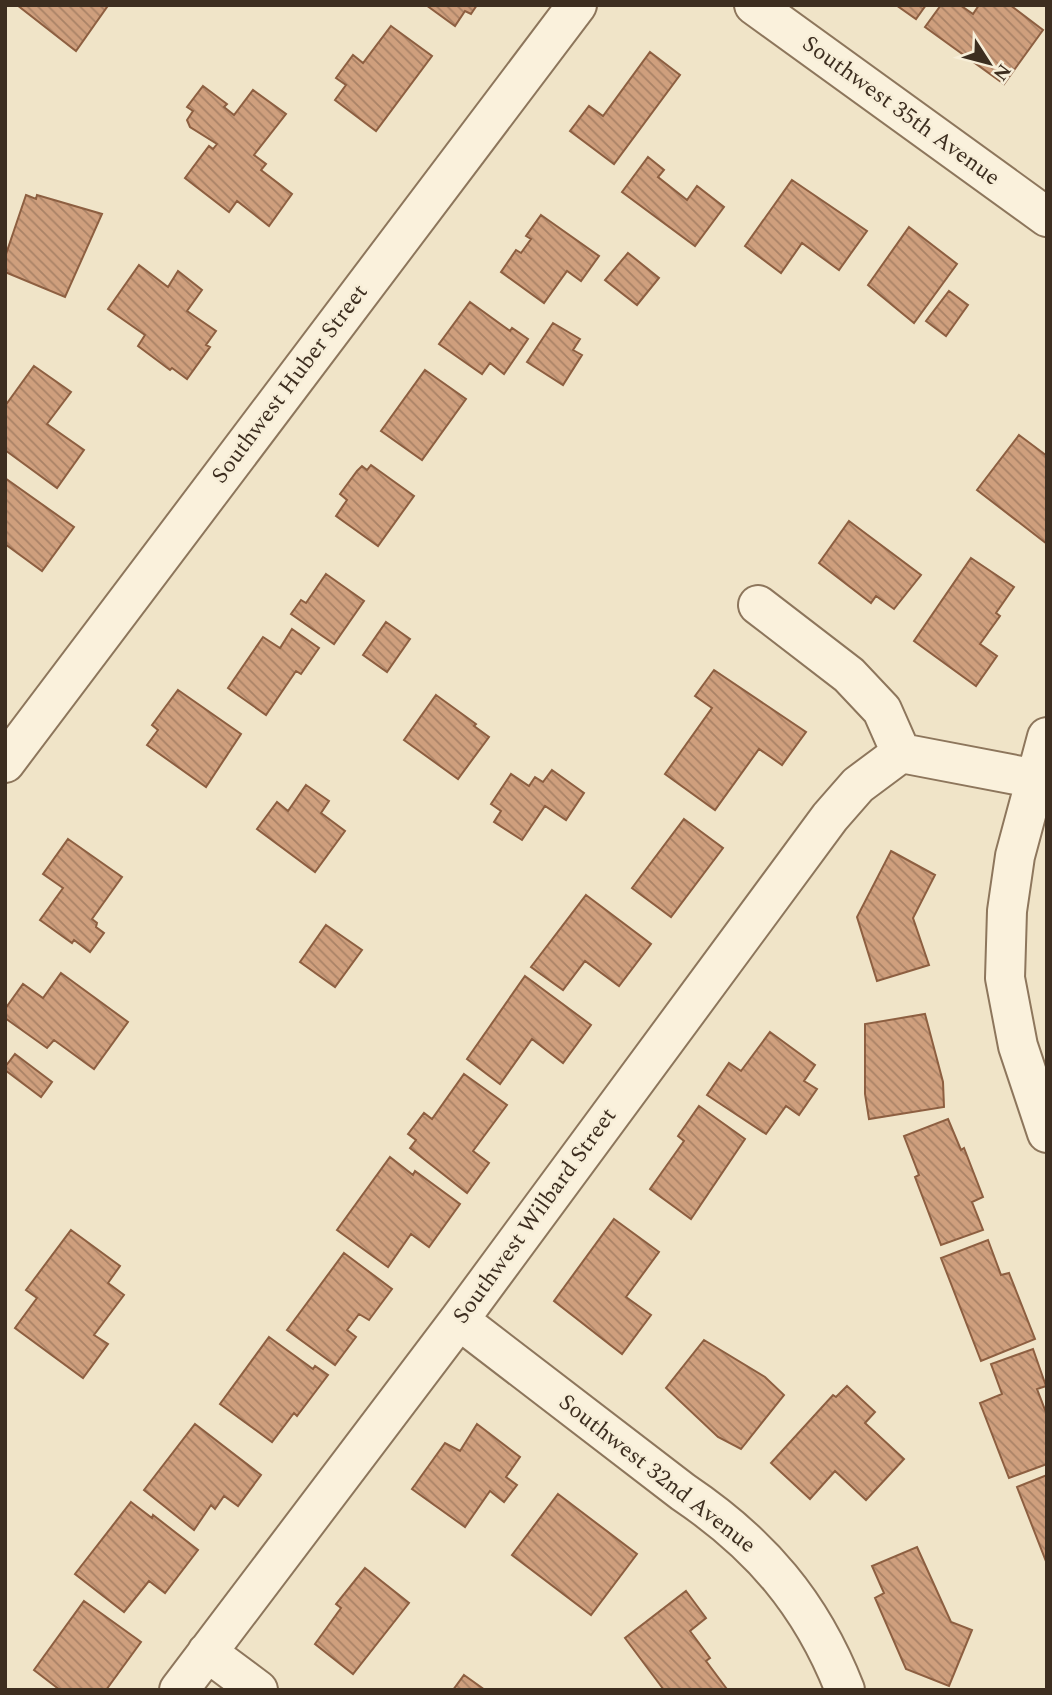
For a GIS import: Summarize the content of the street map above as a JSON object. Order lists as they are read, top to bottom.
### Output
{
  "streets": {
    "street": [
      "Southwest 35th Avenue",
      "Southwest Huber Street",
      "Southwest Wilbard Street",
      "Southwest 32nd Avenue"
    ]
  },
  "crossings": [
    ["Southwest Wilbard Street", "Southwest 32nd Avenue"]
  ],
  "north": "bottom right"
}
